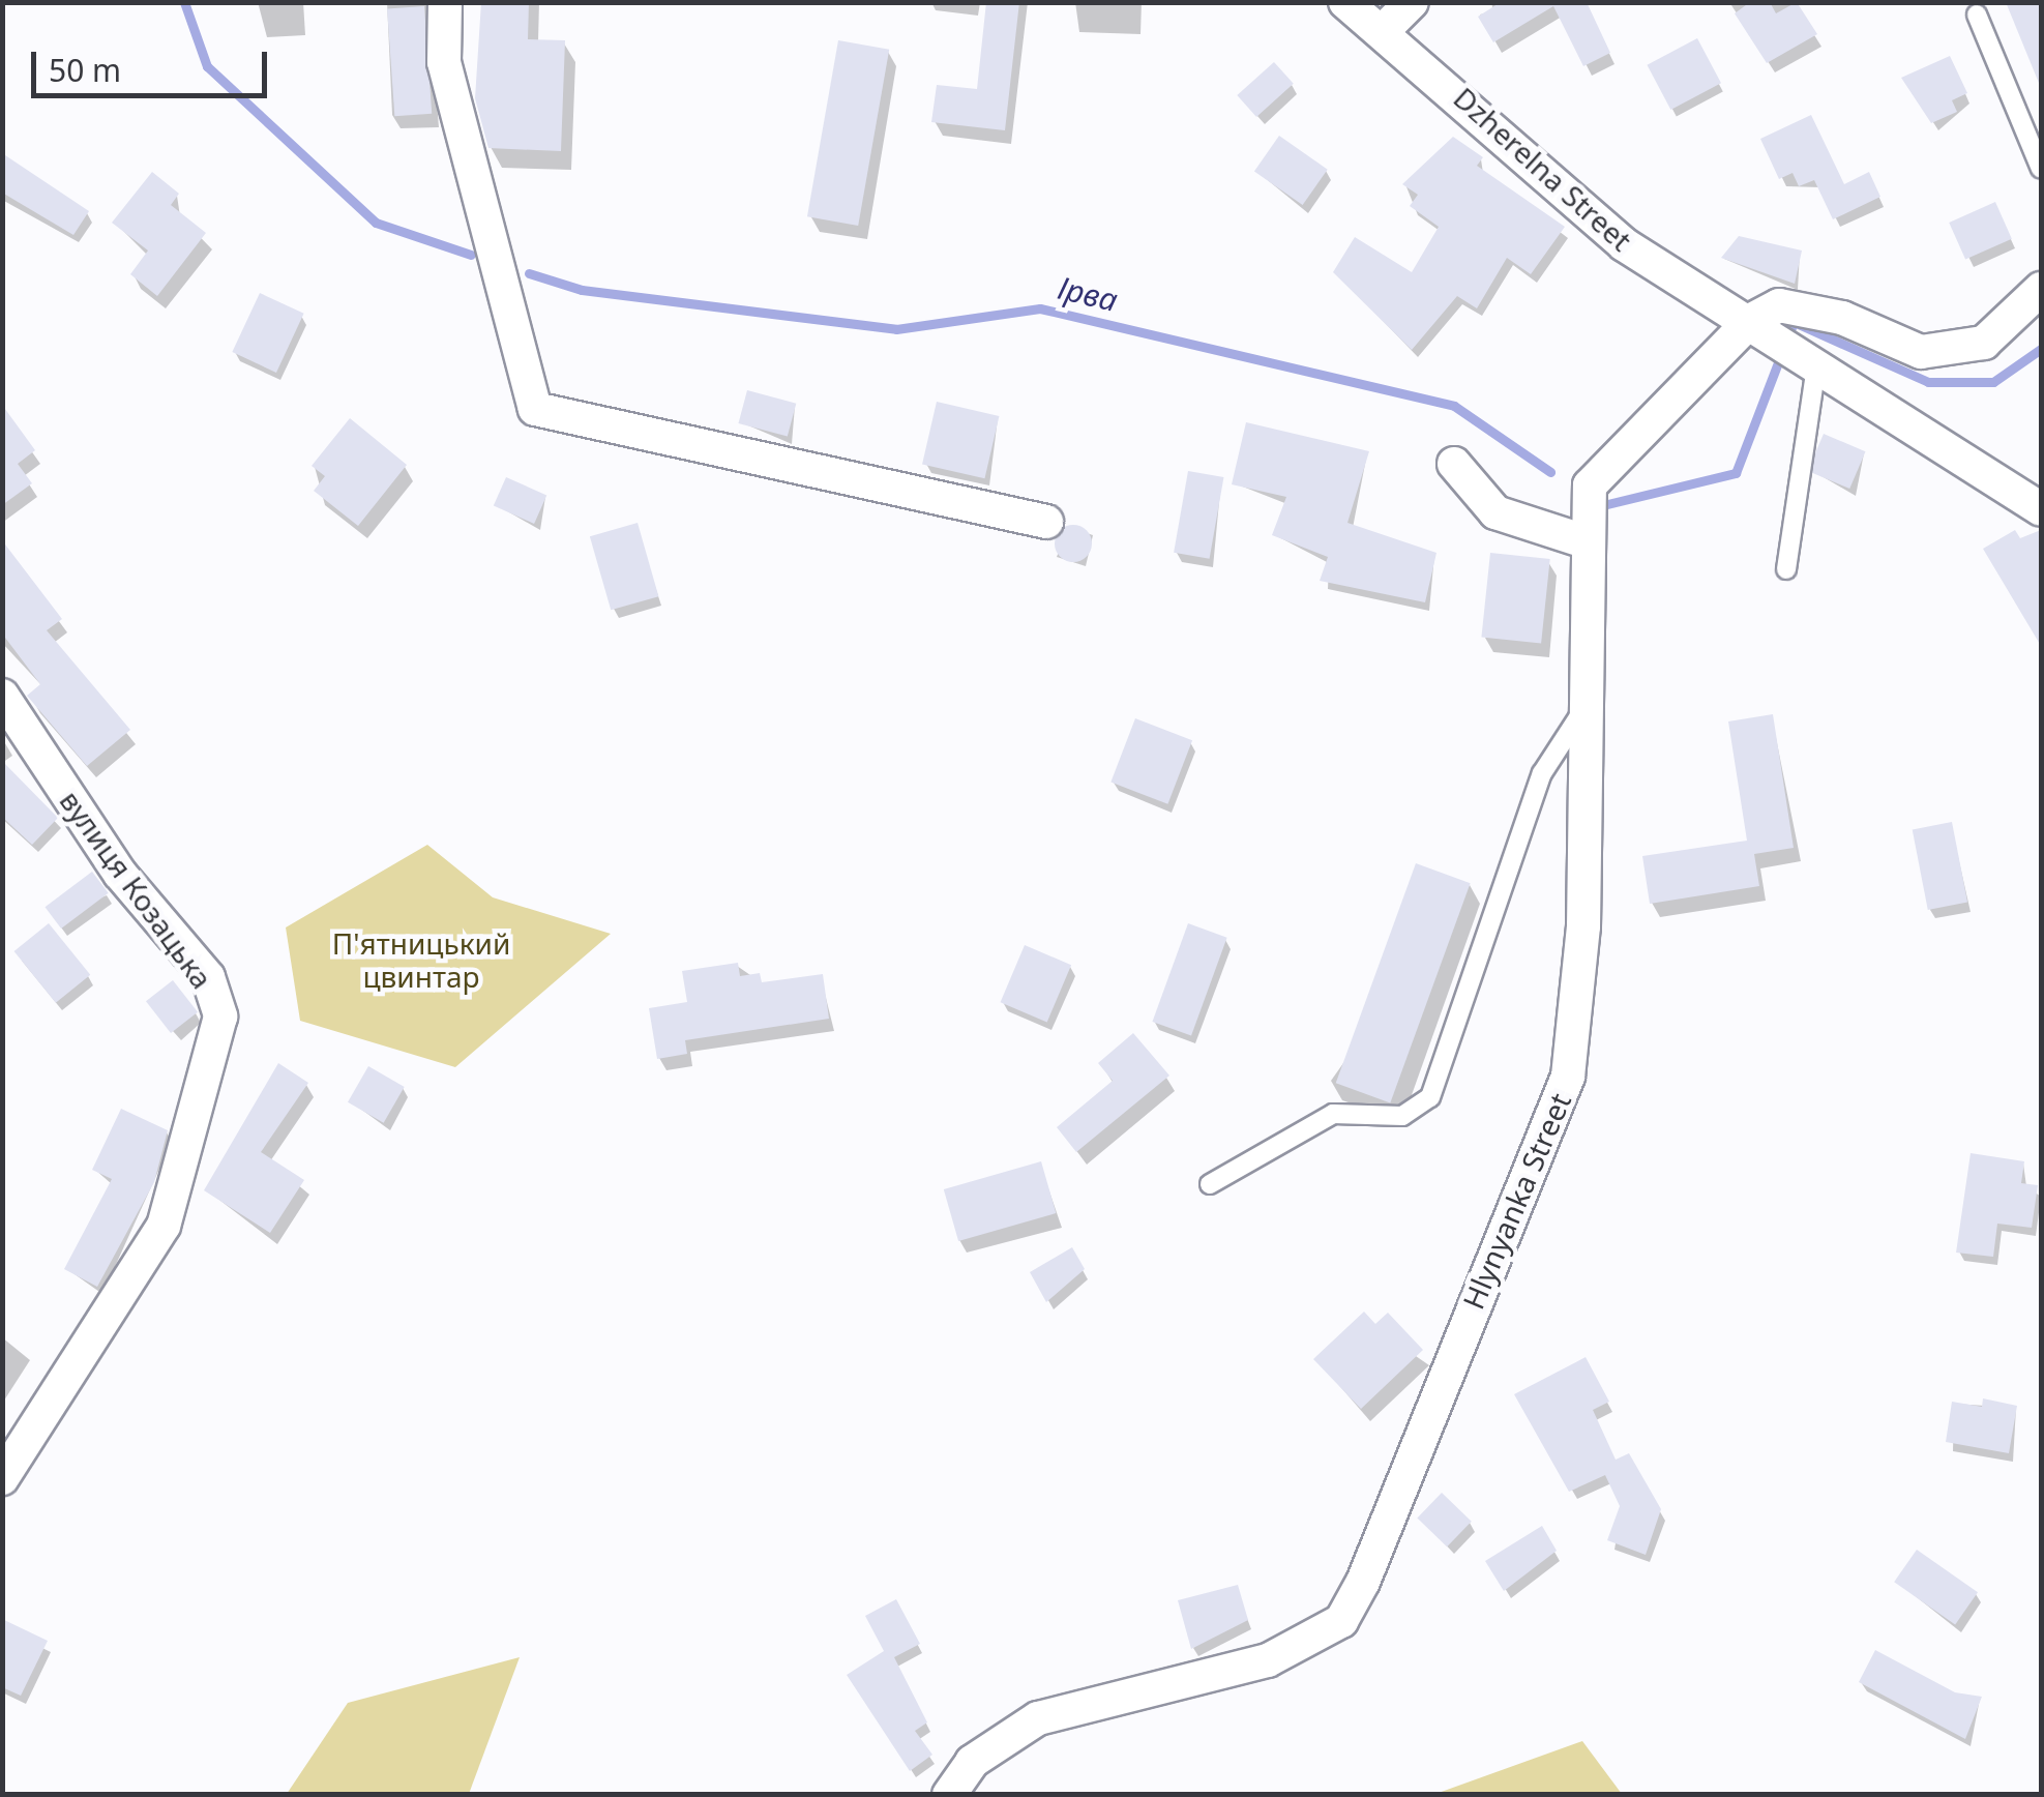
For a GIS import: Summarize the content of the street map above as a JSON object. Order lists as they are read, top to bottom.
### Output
{
  "streets": {
    "street": ["Dzherelna Street", "вулиця Козацька", "Hlynyanka Street"]
  },
  "crossings": [
    ["Dzherelna Street", "Hlynyanka Street"]
  ],
  "water": ["Ірва"],
  "parks": ["П'ятницький цвинтар"],
  "scale_bar": "50 m"
}
